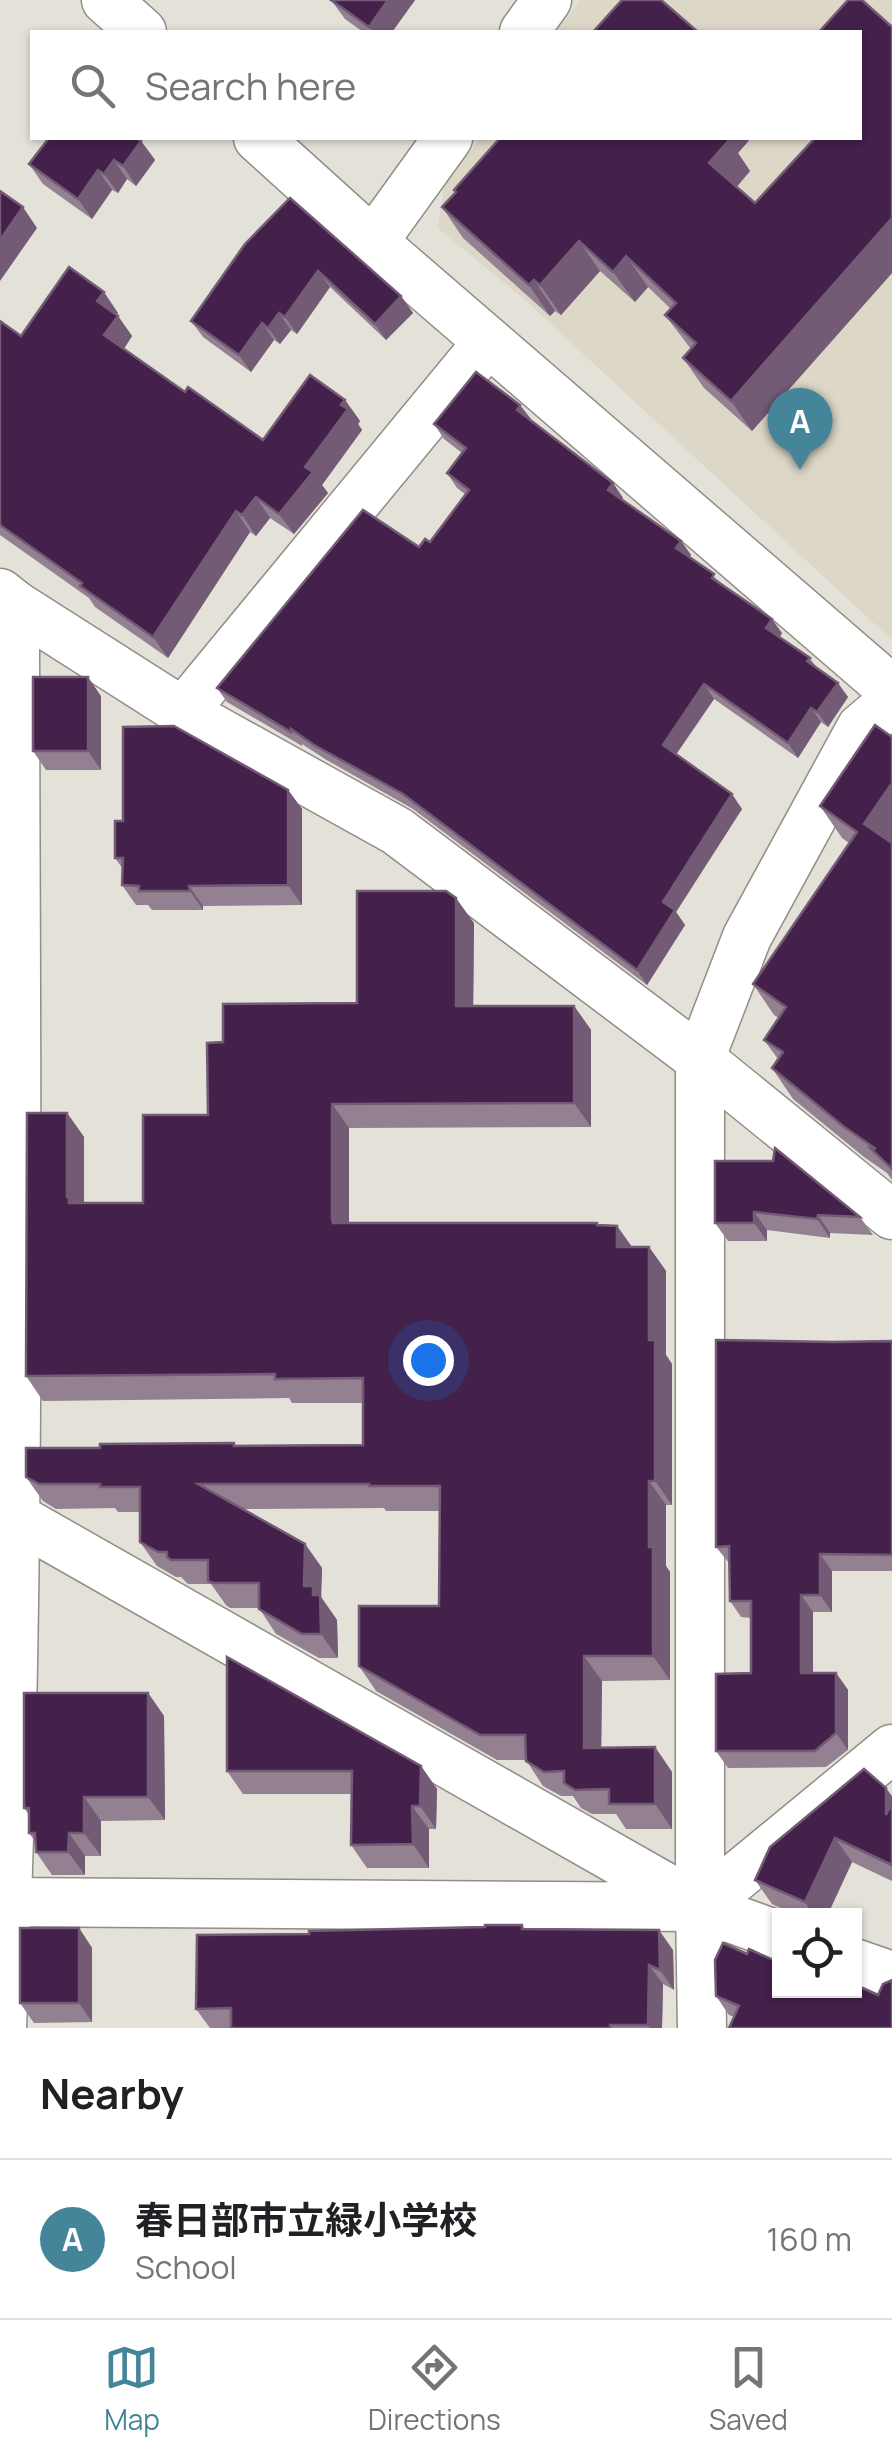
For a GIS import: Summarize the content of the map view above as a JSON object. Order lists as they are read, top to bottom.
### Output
{
  "page": {
    "search": "Search here",
    "pins": "A",
    "heading": "Nearby",
    "list": [
      {
        "mark": "A",
        "name": "春日部市立緑小学校",
        "note": "School",
        "value": "160 m"
      }
    ],
    "nav": ["Map", "Directions", "Saved"]
  }
}
